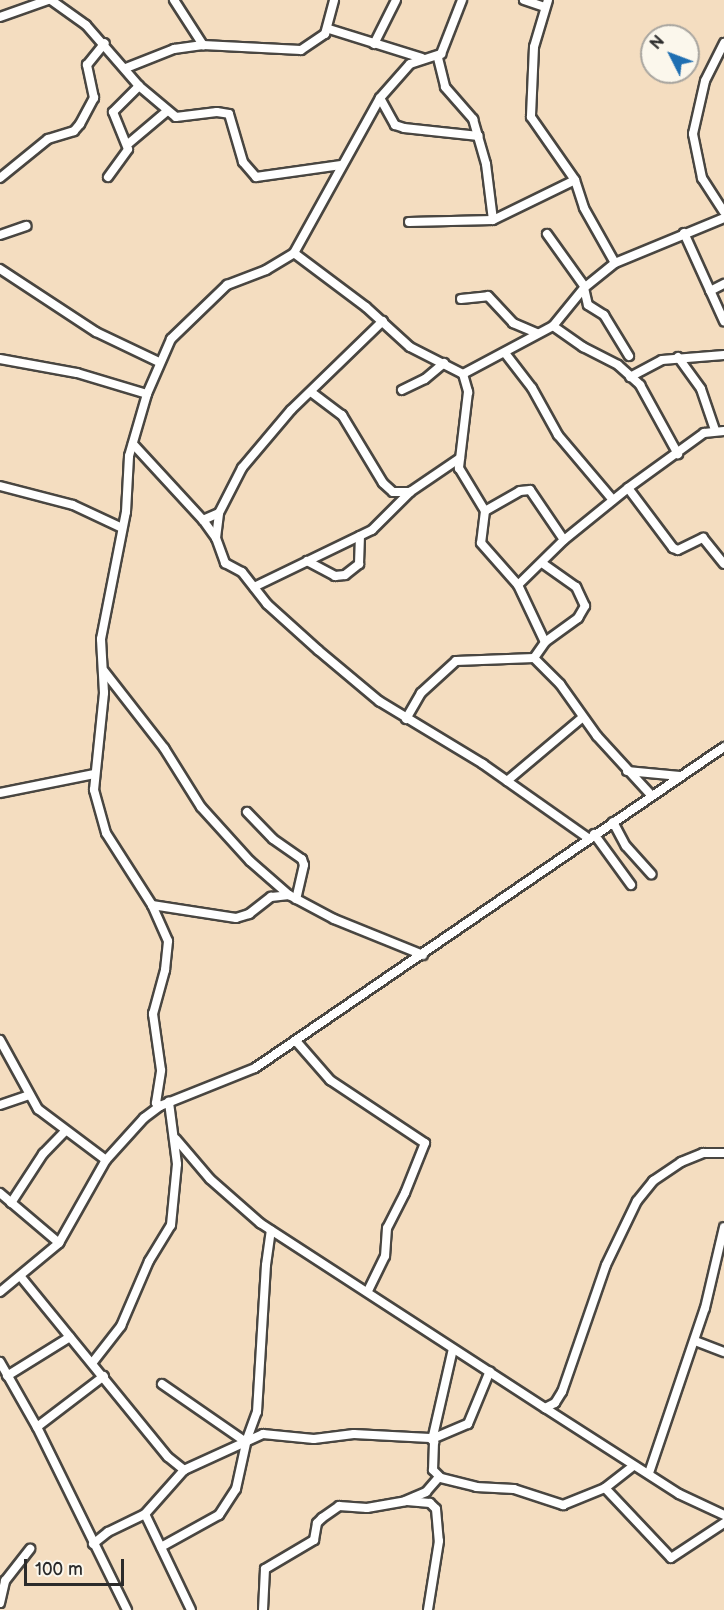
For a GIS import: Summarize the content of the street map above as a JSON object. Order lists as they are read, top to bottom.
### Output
{
  "scale_bar": "100 m",
  "north": "top left"
}
